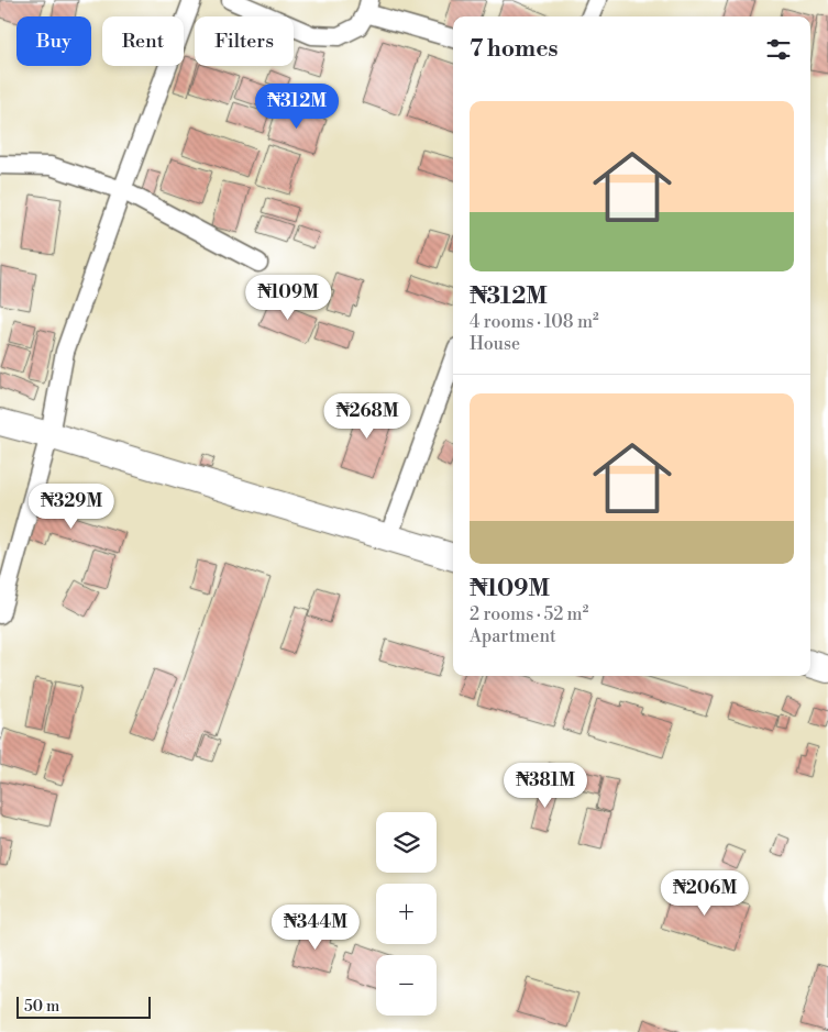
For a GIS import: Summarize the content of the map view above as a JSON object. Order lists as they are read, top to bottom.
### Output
{
  "scale_bar": "50 m",
  "page": {
    "chip": ["Buy", "Rent", "Filters"],
    "heading": "7 homes",
    "list": [
      {
        "name": "₦312M",
        "note": "4 rooms · 108 m² · House"
      },
      {
        "name": "₦109M",
        "note": "2 rooms · 52 m² · Apartment"
      }
    ],
    "price": [
      "₦312M",
      "₦109M",
      "₦268M",
      "₦329M",
      "₦381M",
      "₦206M",
      "₦344M"
    ],
    "map_buttons": ["+", "−"],
    "scale": "50 m"
  }
}
